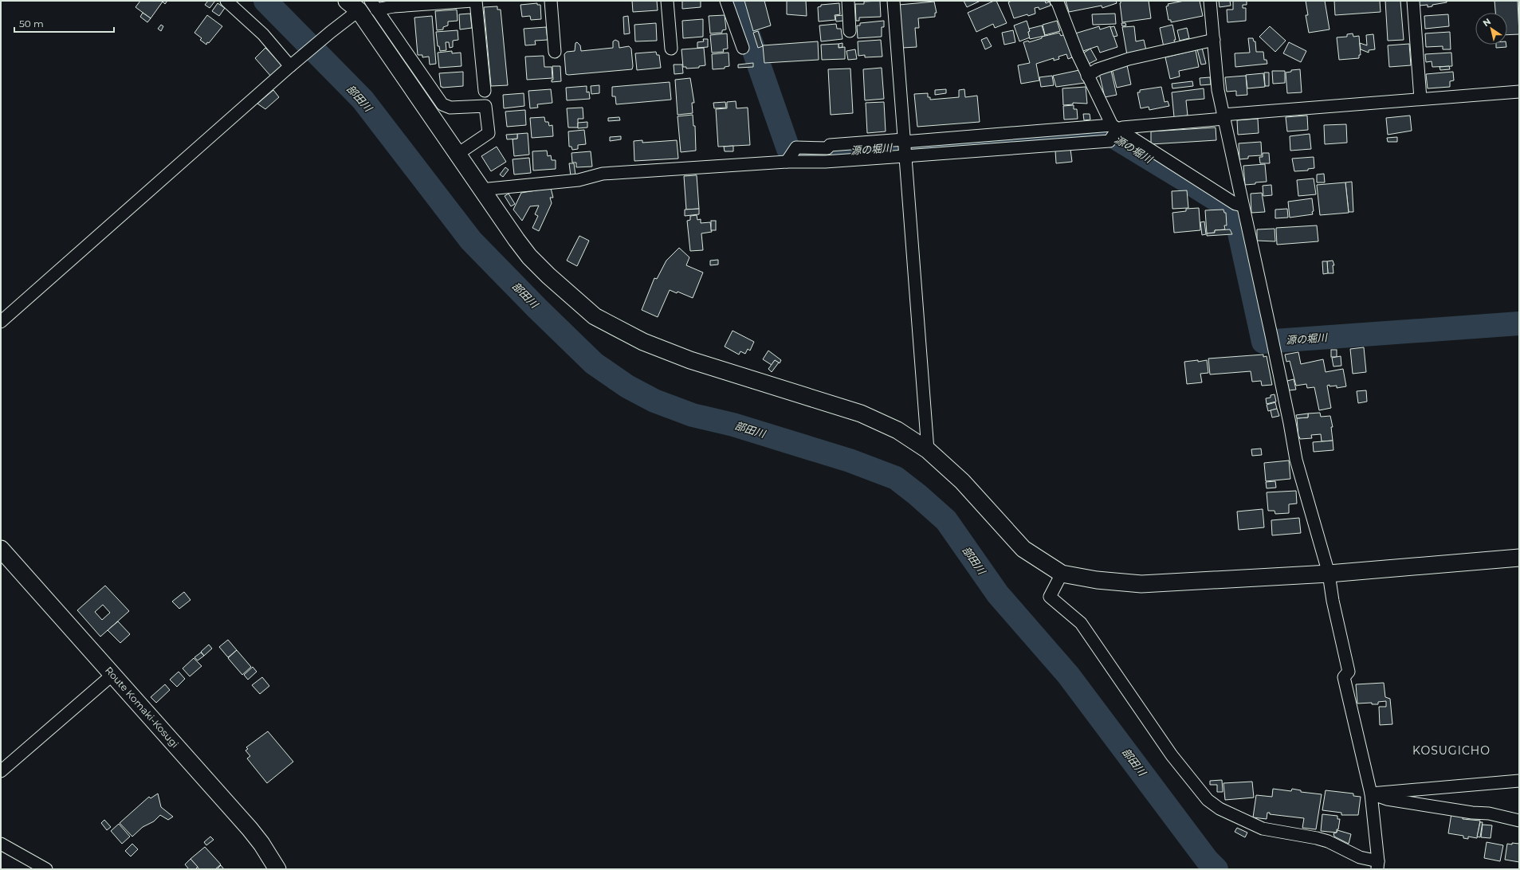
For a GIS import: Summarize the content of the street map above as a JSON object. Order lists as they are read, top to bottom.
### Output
{
  "streets": {
    "street": ["Route Komaki-Kosugi"]
  },
  "districts": ["KOSUGICHO"],
  "water": ["部田川", "源の堀川"],
  "scale_bar": "50 m",
  "north": "top left"
}
